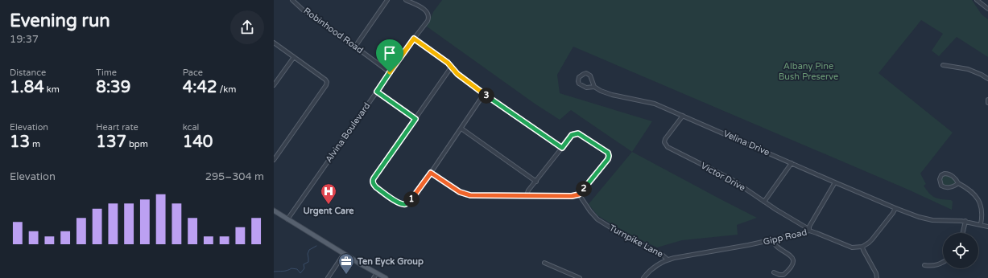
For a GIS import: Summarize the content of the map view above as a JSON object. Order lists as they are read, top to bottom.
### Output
{
  "streets": {
    "street": [
      "Robinhood Road",
      "Alvina Boulevard",
      "Velina Drive",
      "Victor Drive",
      "Gipp Road",
      "Turnpike Lane"
    ]
  },
  "crossings": [
    ["Robinhood Road", "Alvina Boulevard"],
    ["Velina Drive", "Victor Drive"],
    ["Victor Drive", "Gipp Road"],
    ["Gipp Road", "Turnpike Lane"]
  ],
  "parks": ["Albany Pine Bush Preserve"],
  "places": {
    "hospital": ["Urgent Care"],
    "office": ["Ten Eyck Group"]
  },
  "page": {
    "heading": ["Evening run", "19:37"],
    "stats": [
      ["Distance", "1.84 km"],
      ["Time", "8:39"],
      ["Pace", "4:42 /km"],
      ["Elevation", "13 m"],
      ["Heart rate", "137 bpm"],
      ["kcal", "140"]
    ],
    "pins": ["3", "2", "1"],
    "chart": ["Elevation", "295–304 m"]
  }
}
